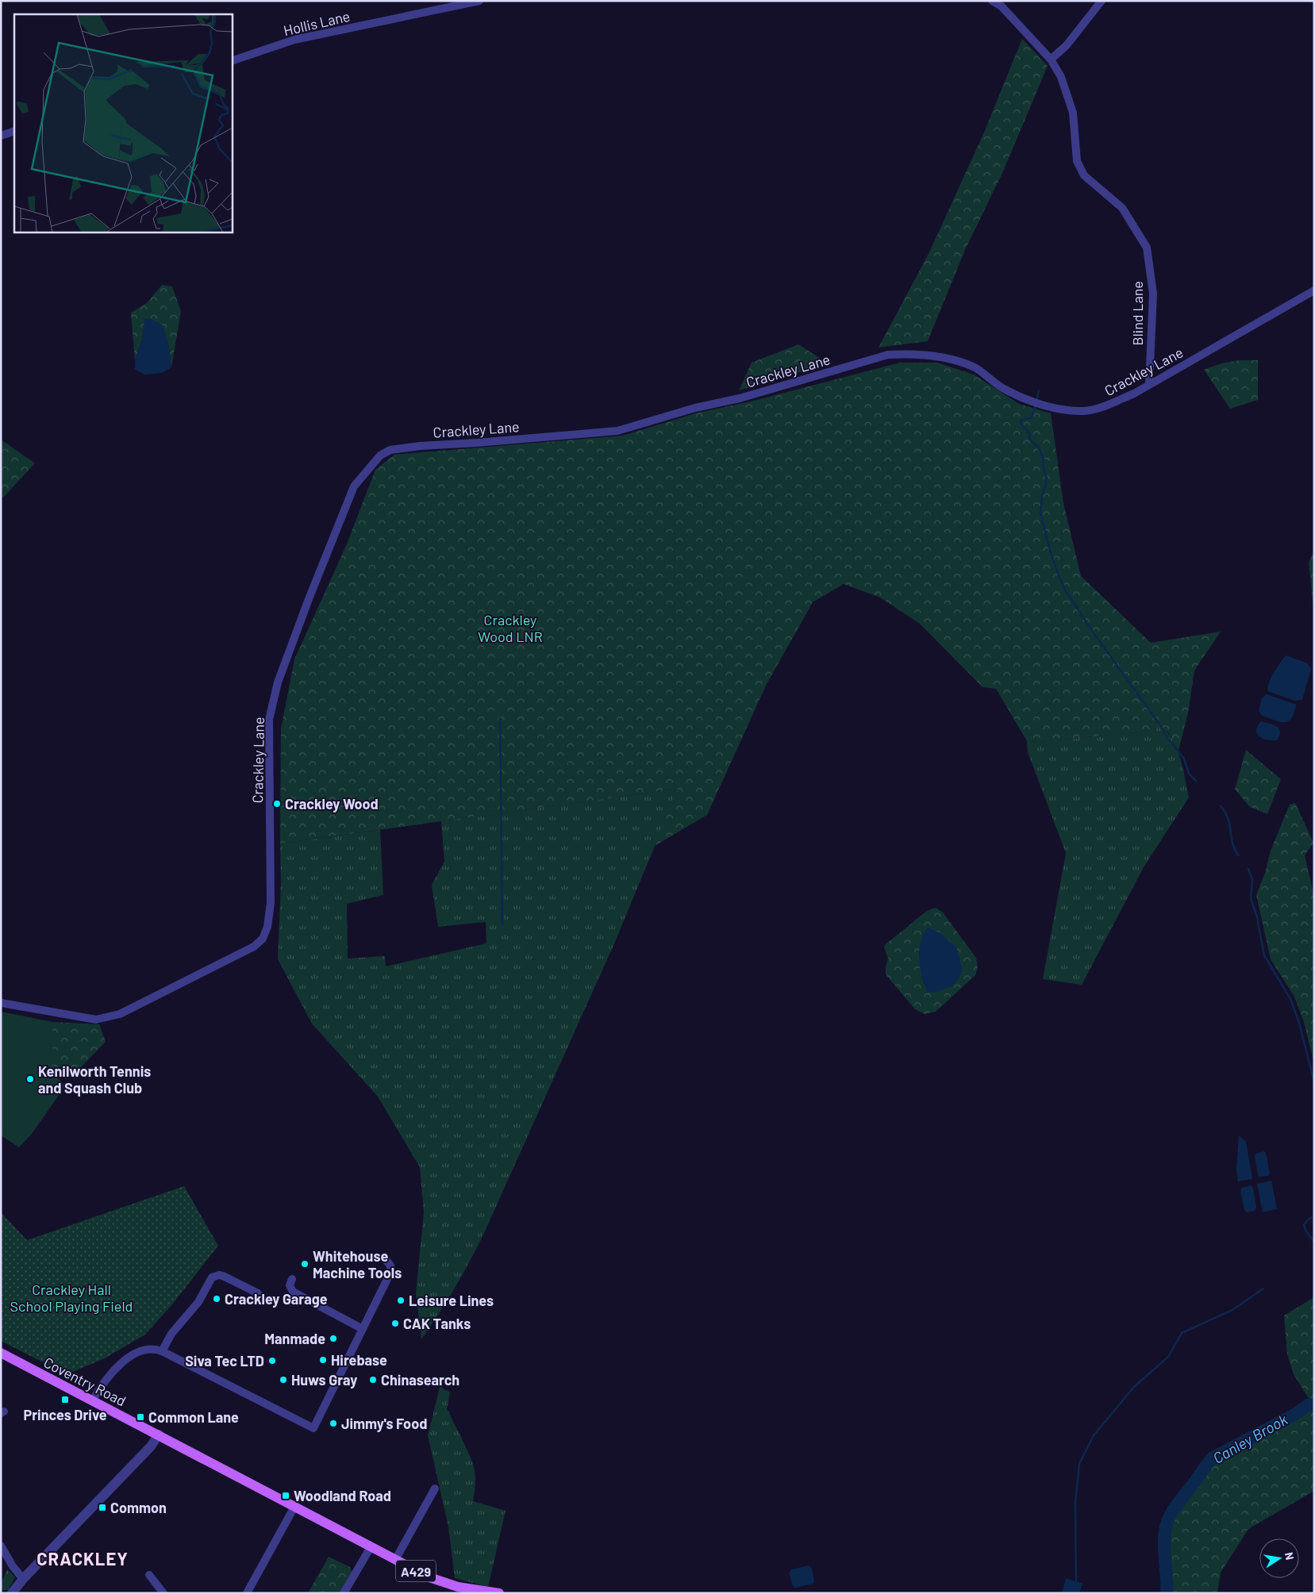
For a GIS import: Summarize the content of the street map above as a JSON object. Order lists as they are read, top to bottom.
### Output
{
  "streets": {
    "main road": ["Coventry Road", "A429"],
    "street": ["Hollis Lane", "Blind Lane", "Crackley Lane"]
  },
  "crossings": [
    ["Blind Lane", "Crackley Lane"]
  ],
  "districts": ["CRACKLEY"],
  "water": ["Canley Brook"],
  "parks": ["Crackley Wood LNR", "Crackley Hall School Playing Field"],
  "places": {
    "other": [
      "Crackley Wood",
      "Kenilworth Tennis and Squash Club",
      "Whitehouse Machine Tools",
      "Crackley Garage",
      "Leisure Lines",
      "CAK Tanks",
      "Manmade",
      "Hirebase",
      "Siva Tec LTD",
      "Huws Gray",
      "Chinasearch",
      "Jimmy's Food"
    ],
    "transit": [
      "Princes Drive",
      "Common Lane",
      "Woodland Road",
      "Common"
    ]
  },
  "north": "right"
}
